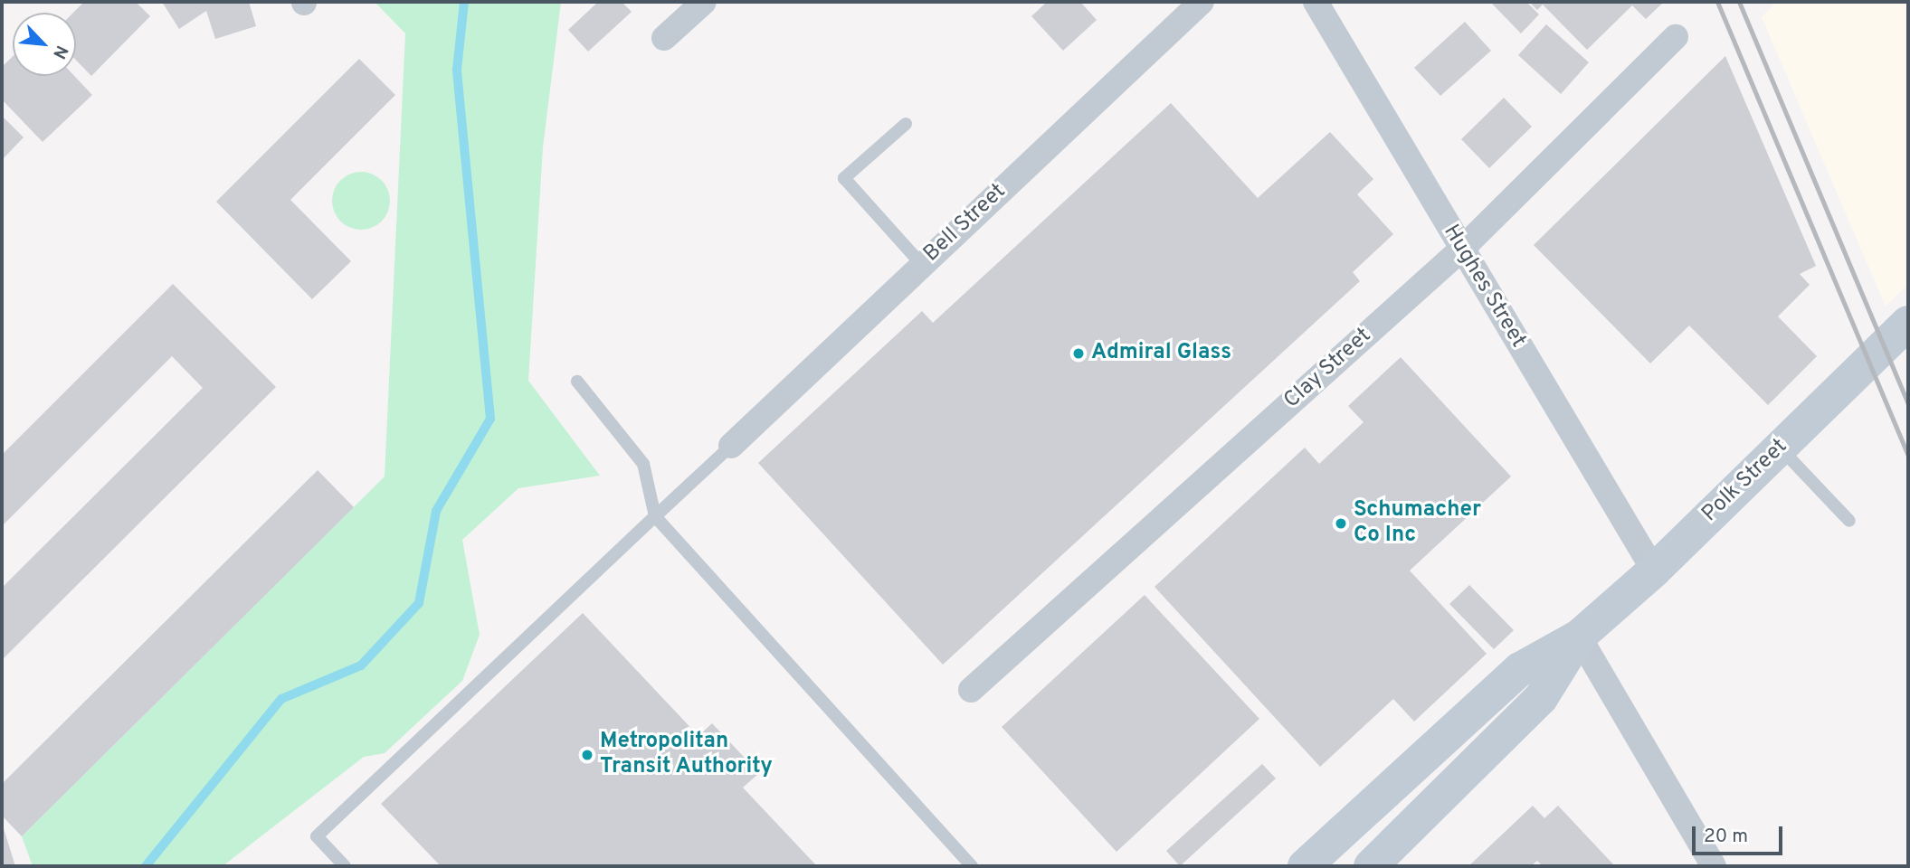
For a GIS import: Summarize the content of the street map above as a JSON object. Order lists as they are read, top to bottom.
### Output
{
  "streets": {
    "main road": ["Polk Street"],
    "street": ["Bell Street", "Hughes Street", "Clay Street"]
  },
  "crossings": [
    ["Hughes Street", "Clay Street"],
    ["Hughes Street", "Polk Street"]
  ],
  "places": ["Admiral Glass", "Schumacher Co Inc", "Metropolitan Transit Authority"],
  "scale_bar": "20 m",
  "north": "bottom right"
}
